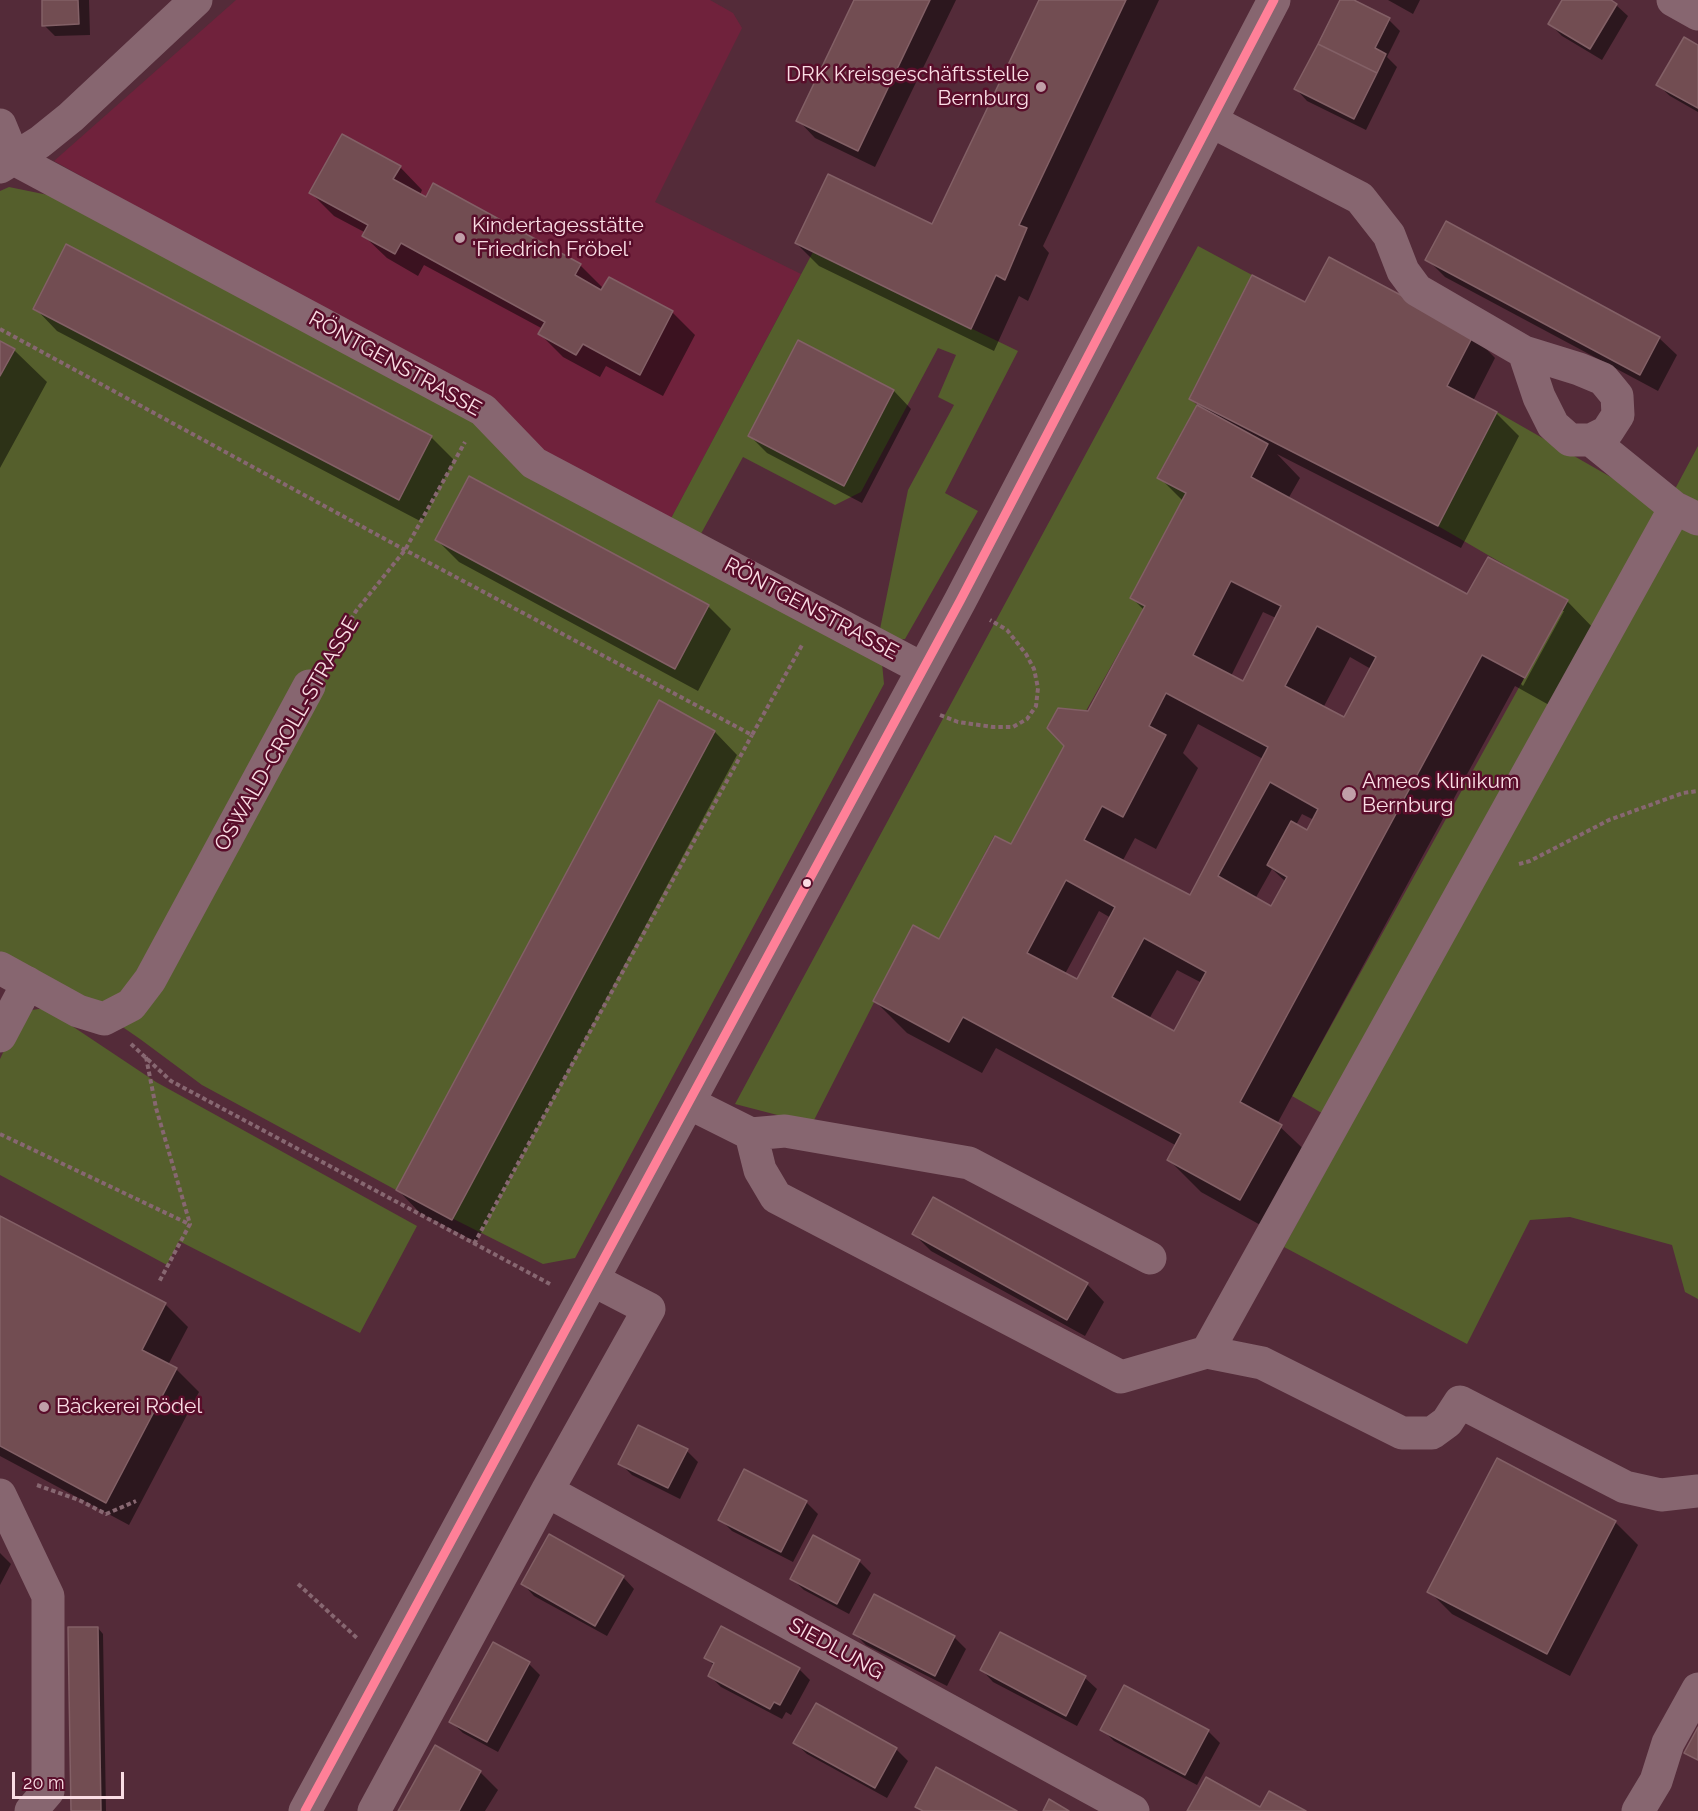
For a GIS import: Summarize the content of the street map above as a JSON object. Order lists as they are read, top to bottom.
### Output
{
  "streets": {
    "street": ["RÖNTGENSTRASSE", "OSWALD-CROLL-STRASSE", "SIEDLUNG"]
  },
  "crossings": [
    ["RÖNTGENSTRASSE", "OSWALD-CROLL-STRASSE"]
  ],
  "places": [
    "DRK Kreisgeschäftsstelle Bernburg",
    "Kindertagesstätte 'Friedrich Fröbel'",
    "Ameos Klinikum Bernburg",
    "Bäckerei Rödel"
  ],
  "scale_bar": "20 m"
}
